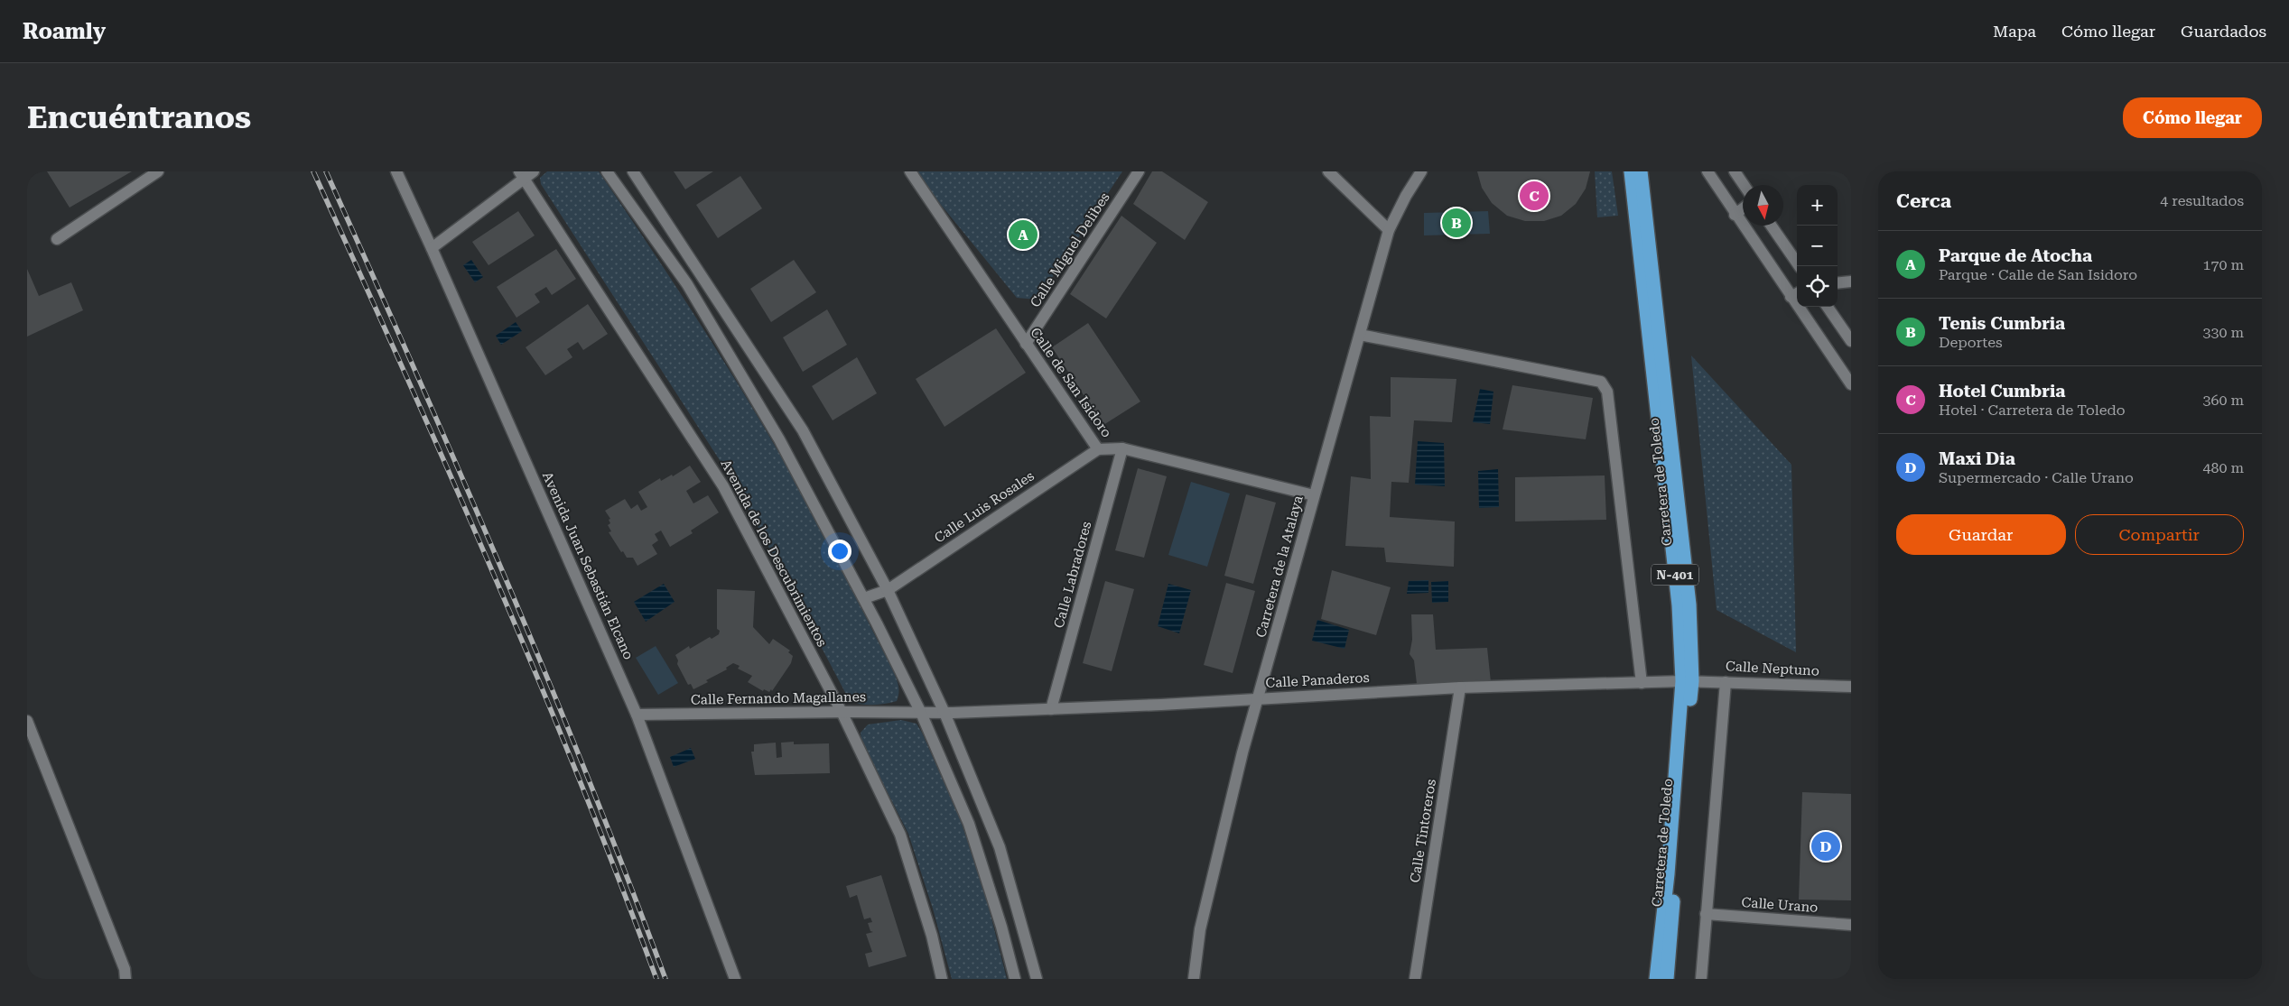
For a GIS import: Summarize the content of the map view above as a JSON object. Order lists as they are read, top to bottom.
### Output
{
  "streets": {
    "highway": ["Carretera de Toledo", "N-401"],
    "street": [
      "Calle Miguel Delibes",
      "Calle de San Isidoro",
      "Calle Luis Rosales",
      "Avenida de los Descubrimientos",
      "Avenida Juan Sebastián Elcano",
      "Carretera de la Atalaya",
      "Calle Labradores",
      "Calle Neptuno",
      "Calle Panaderos",
      "Calle Fernando Magallanes",
      "Calle Tintoreros",
      "Calle Urano"
    ]
  },
  "crossings": [
    ["Calle Miguel Delibes", "Calle de San Isidoro"],
    ["Calle de San Isidoro", "Calle Luis Rosales"],
    ["Calle de San Isidoro", "Carretera de la Atalaya"],
    ["Calle de San Isidoro", "Calle Labradores"],
    ["Carretera de Toledo", "N-401"],
    ["Carretera de Toledo", "Calle Neptuno"],
    ["Carretera de Toledo", "Calle Panaderos"],
    ["Avenida de los Descubrimientos", "Calle Fernando Magallanes"],
    ["Avenida Juan Sebastián Elcano", "Calle Fernando Magallanes"],
    ["Carretera de la Atalaya", "Calle Panaderos"],
    ["Calle Labradores", "Calle Panaderos"],
    ["N-401", "Calle Neptuno"],
    ["N-401", "Calle Panaderos"],
    ["Calle Neptuno", "Calle Panaderos"],
    ["Calle Panaderos", "Calle Fernando Magallanes"],
    ["Calle Panaderos", "Calle Tintoreros"]
  ],
  "north": "bottom",
  "page": {
    "header": "Roamly",
    "nav": ["Mapa", "Cómo llegar", "Guardados"],
    "buttons": [
      "Cómo llegar",
      ["Guardar", "Compartir"]
    ],
    "title": "Encuéntranos",
    "heading": ["Cerca", "4 resultados"],
    "pins": [
      "C",
      "B",
      "A",
      "D"
    ],
    "map_buttons": ["+", "−"],
    "list": [
      {
        "mark": "A",
        "name": "Parque de Atocha",
        "note": "Parque · Calle de San Isidoro",
        "value": "170 m"
      },
      {
        "mark": "B",
        "name": "Tenis Cumbria",
        "note": "Deportes",
        "value": "330 m"
      },
      {
        "mark": "C",
        "name": "Hotel Cumbria",
        "note": "Hotel · Carretera de Toledo",
        "value": "360 m"
      },
      {
        "mark": "D",
        "name": "Maxi Dia",
        "note": "Supermercado · Calle Urano",
        "value": "480 m"
      }
    ]
  }
}
